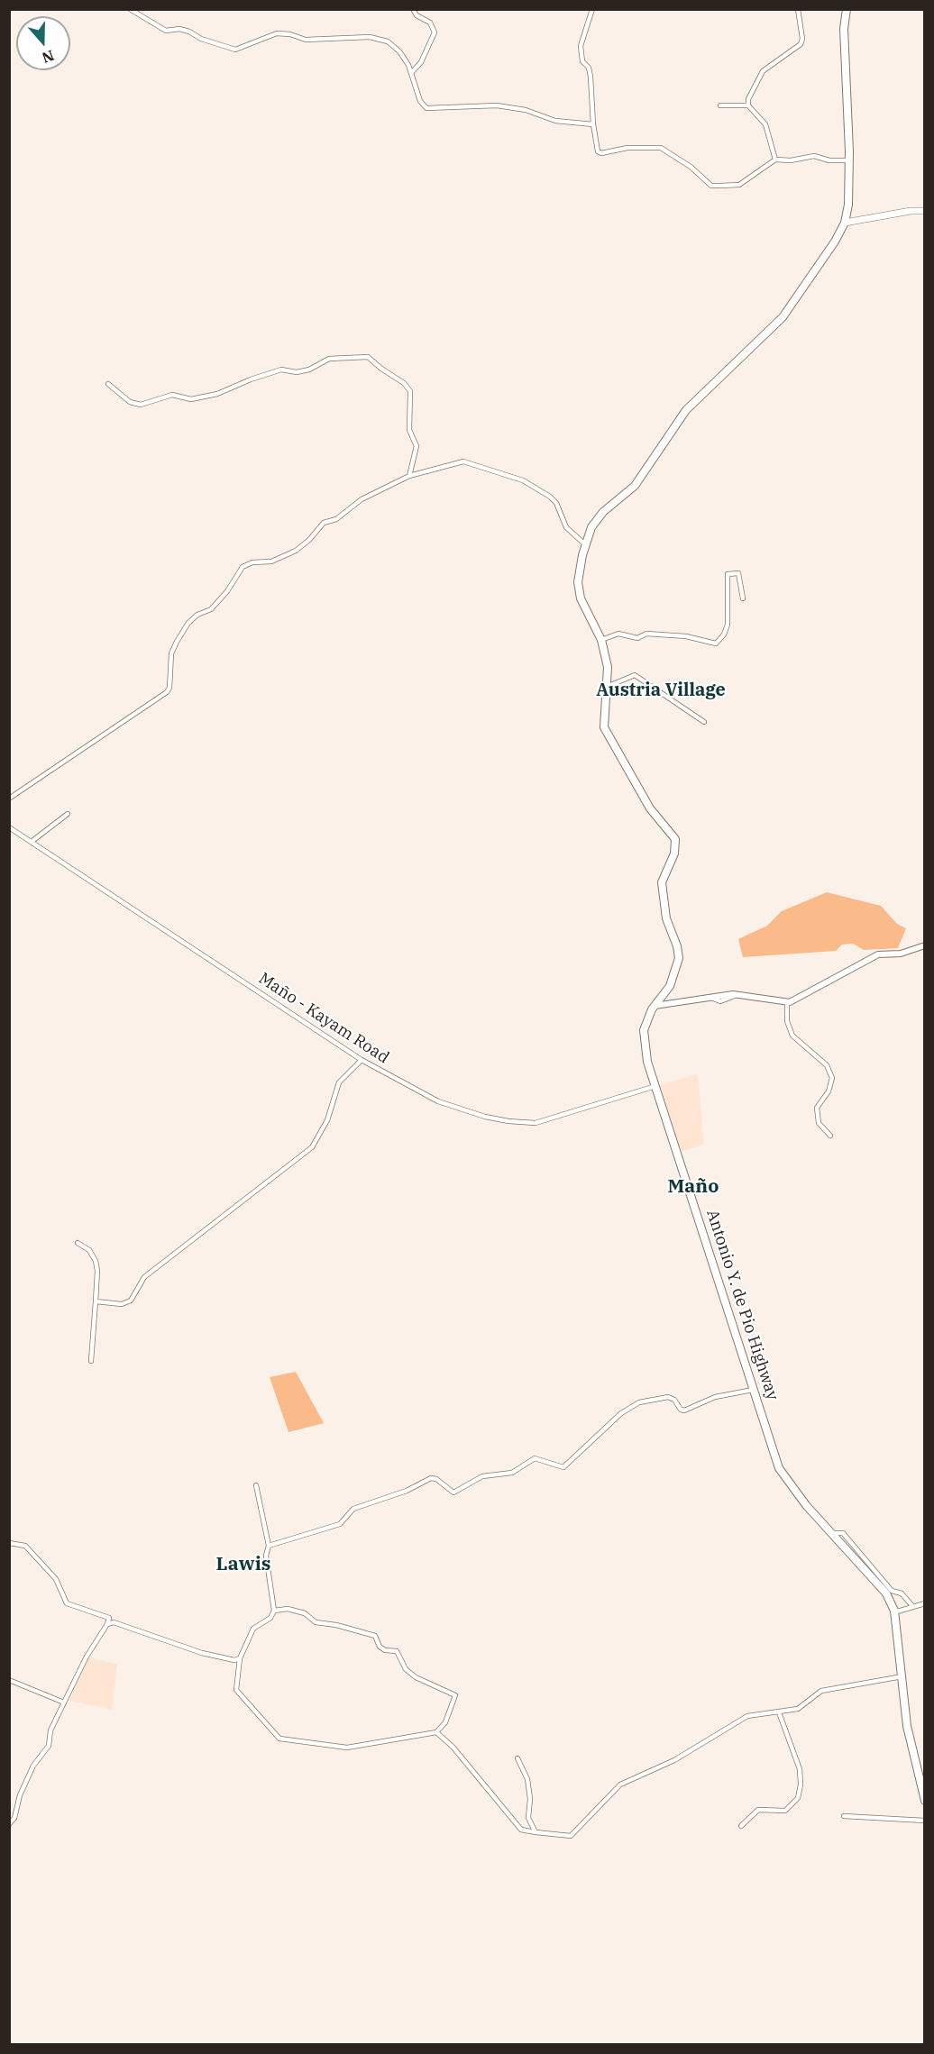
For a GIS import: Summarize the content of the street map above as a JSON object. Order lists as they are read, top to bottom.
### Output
{
  "streets": {
    "highway": ["Antonio Y. de Pio Highway"],
    "street": ["Maño - Kayam Road"]
  },
  "crossings": [
    ["Maño - Kayam Road", "Antonio Y. de Pio Highway"]
  ],
  "districts": ["Austria Village", "Maño", "Lawis"],
  "north": "bottom"
}
